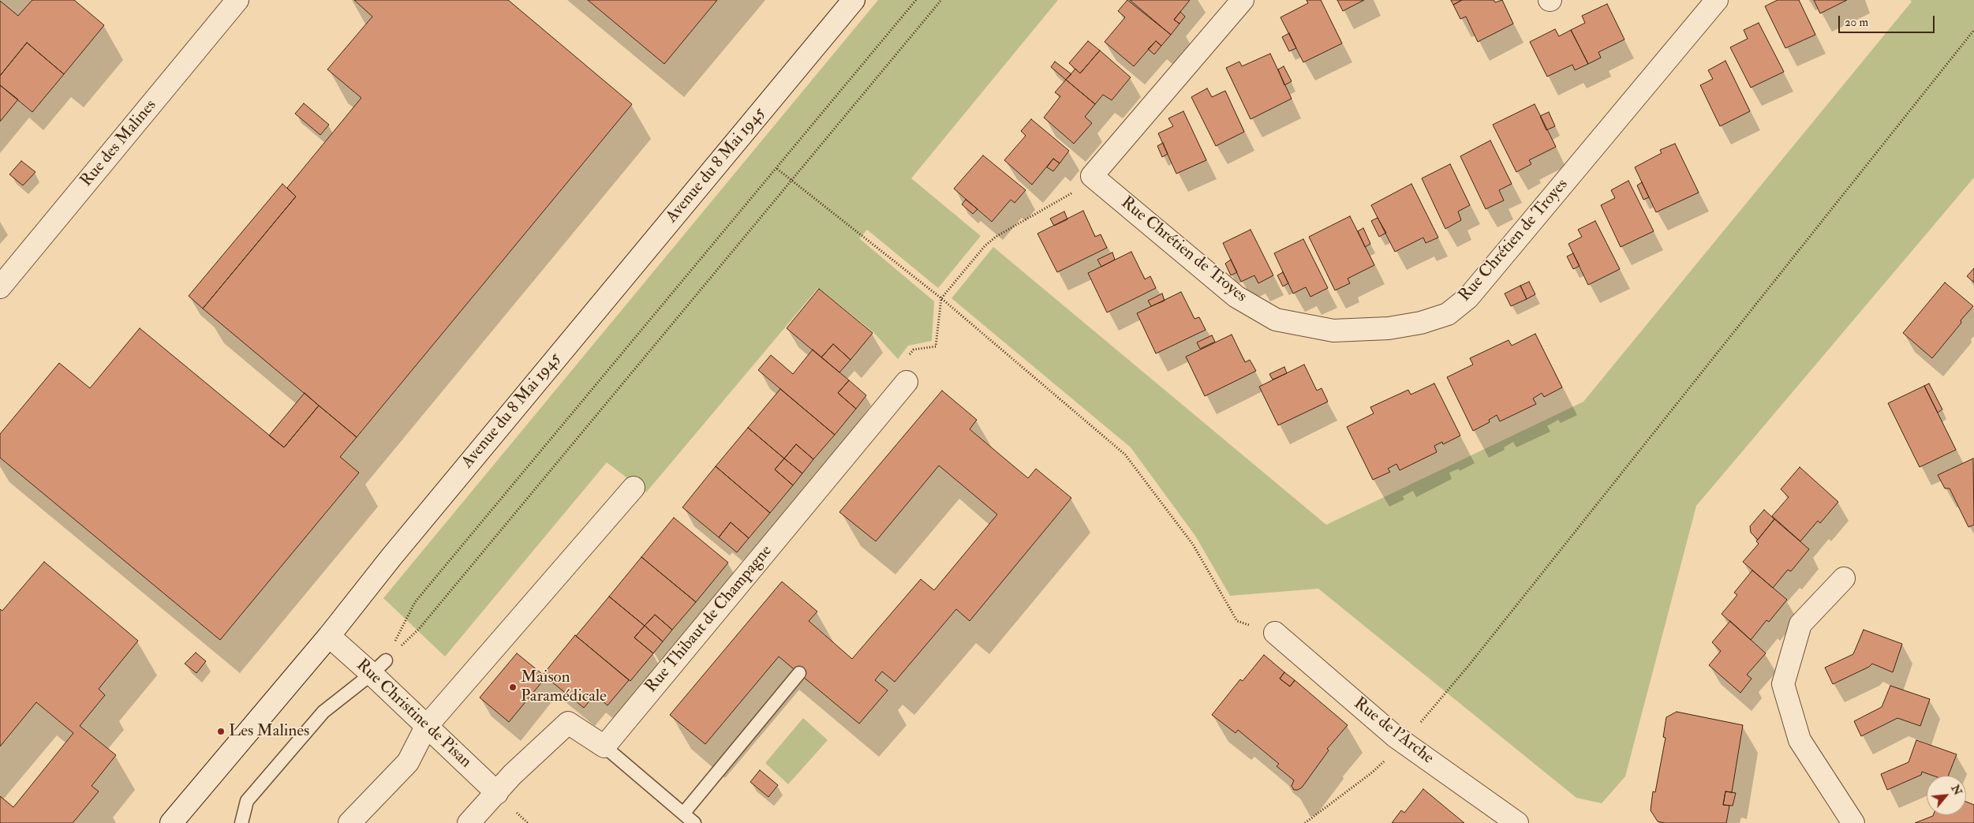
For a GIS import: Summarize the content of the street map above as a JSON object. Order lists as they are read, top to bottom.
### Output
{
  "streets": {
    "street": [
      "Rue des Malines",
      "Avenue du 8 Mai 1945",
      "Rue Chrétien de Troyes",
      "Rue Thibaut de Champagne",
      "Rue Christine de Pisan",
      "Rue de l'Arche"
    ]
  },
  "crossings": [
    ["Avenue du 8 Mai 1945", "Rue Christine de Pisan"]
  ],
  "places": ["Maison Paramédicale", "Les Malines"],
  "scale_bar": "20 m",
  "north": "top right"
}
